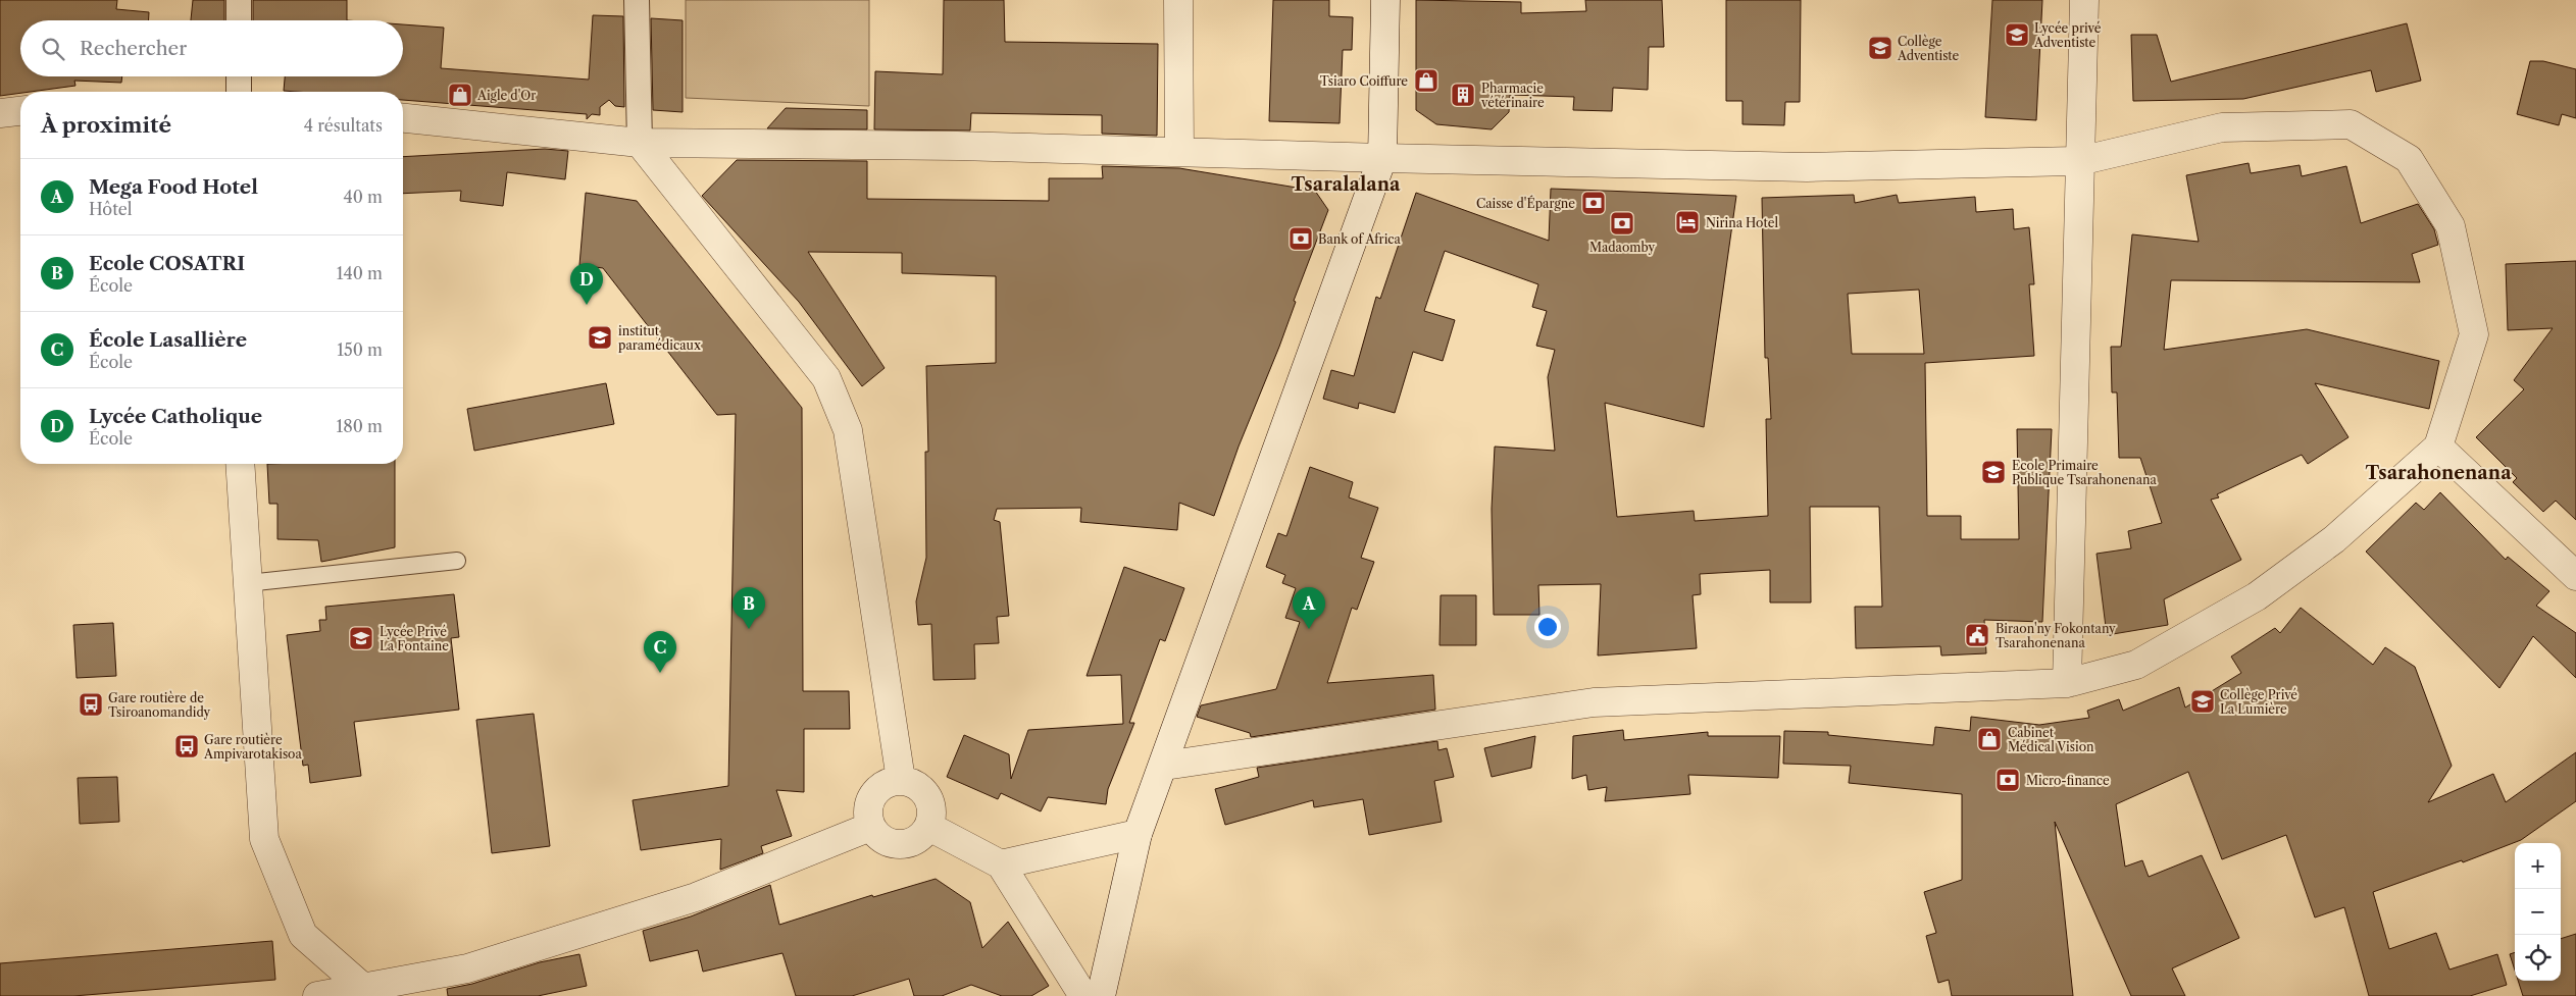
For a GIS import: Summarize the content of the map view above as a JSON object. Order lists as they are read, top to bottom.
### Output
{
  "districts": ["Tsaralalana", "Tsarahonenana"],
  "places": {
    "school or university": [
      "Lycée privé Adventiste",
      "Collège Adventiste",
      "institut paramédicaux",
      "Ecole Primaire Publique Tsarahonenana",
      "Lycée Privé La Fontaine",
      "Collège Privé La Lumière"
    ],
    "shop": ["Tsiaro Coiffure", "Aigle d'Or", "Cabinet Médical Vision"],
    "building": ["Pharmacie vétérinaire"],
    "bank": [
      "Caisse d'Épargne",
      "Madaomby",
      "Bank of Africa",
      "Micro-finance"
    ],
    "hotel": ["Nirina Hotel"],
    "public building": ["Biraon'ny Fokontany Tsarahonenana"],
    "bus stop": ["Gare routière de Tsiroanomandidy", "Gare routière Ampivarotakisoa"]
  },
  "page": {
    "search": "Rechercher",
    "heading": ["À proximité", "4 résultats"],
    "list": [
      {
        "mark": "A",
        "name": "Mega Food Hotel",
        "note": "Hôtel",
        "value": "40 m"
      },
      {
        "mark": "B",
        "name": "Ecole COSATRI",
        "note": "École",
        "value": "140 m"
      },
      {
        "mark": "C",
        "name": "École Lasallière",
        "note": "École",
        "value": "150 m"
      },
      {
        "mark": "D",
        "name": "Lycée Catholique",
        "note": "École",
        "value": "180 m"
      }
    ],
    "pins": [
      "D",
      "A",
      "B",
      "C"
    ],
    "map_buttons": ["+", "−"]
  }
}
